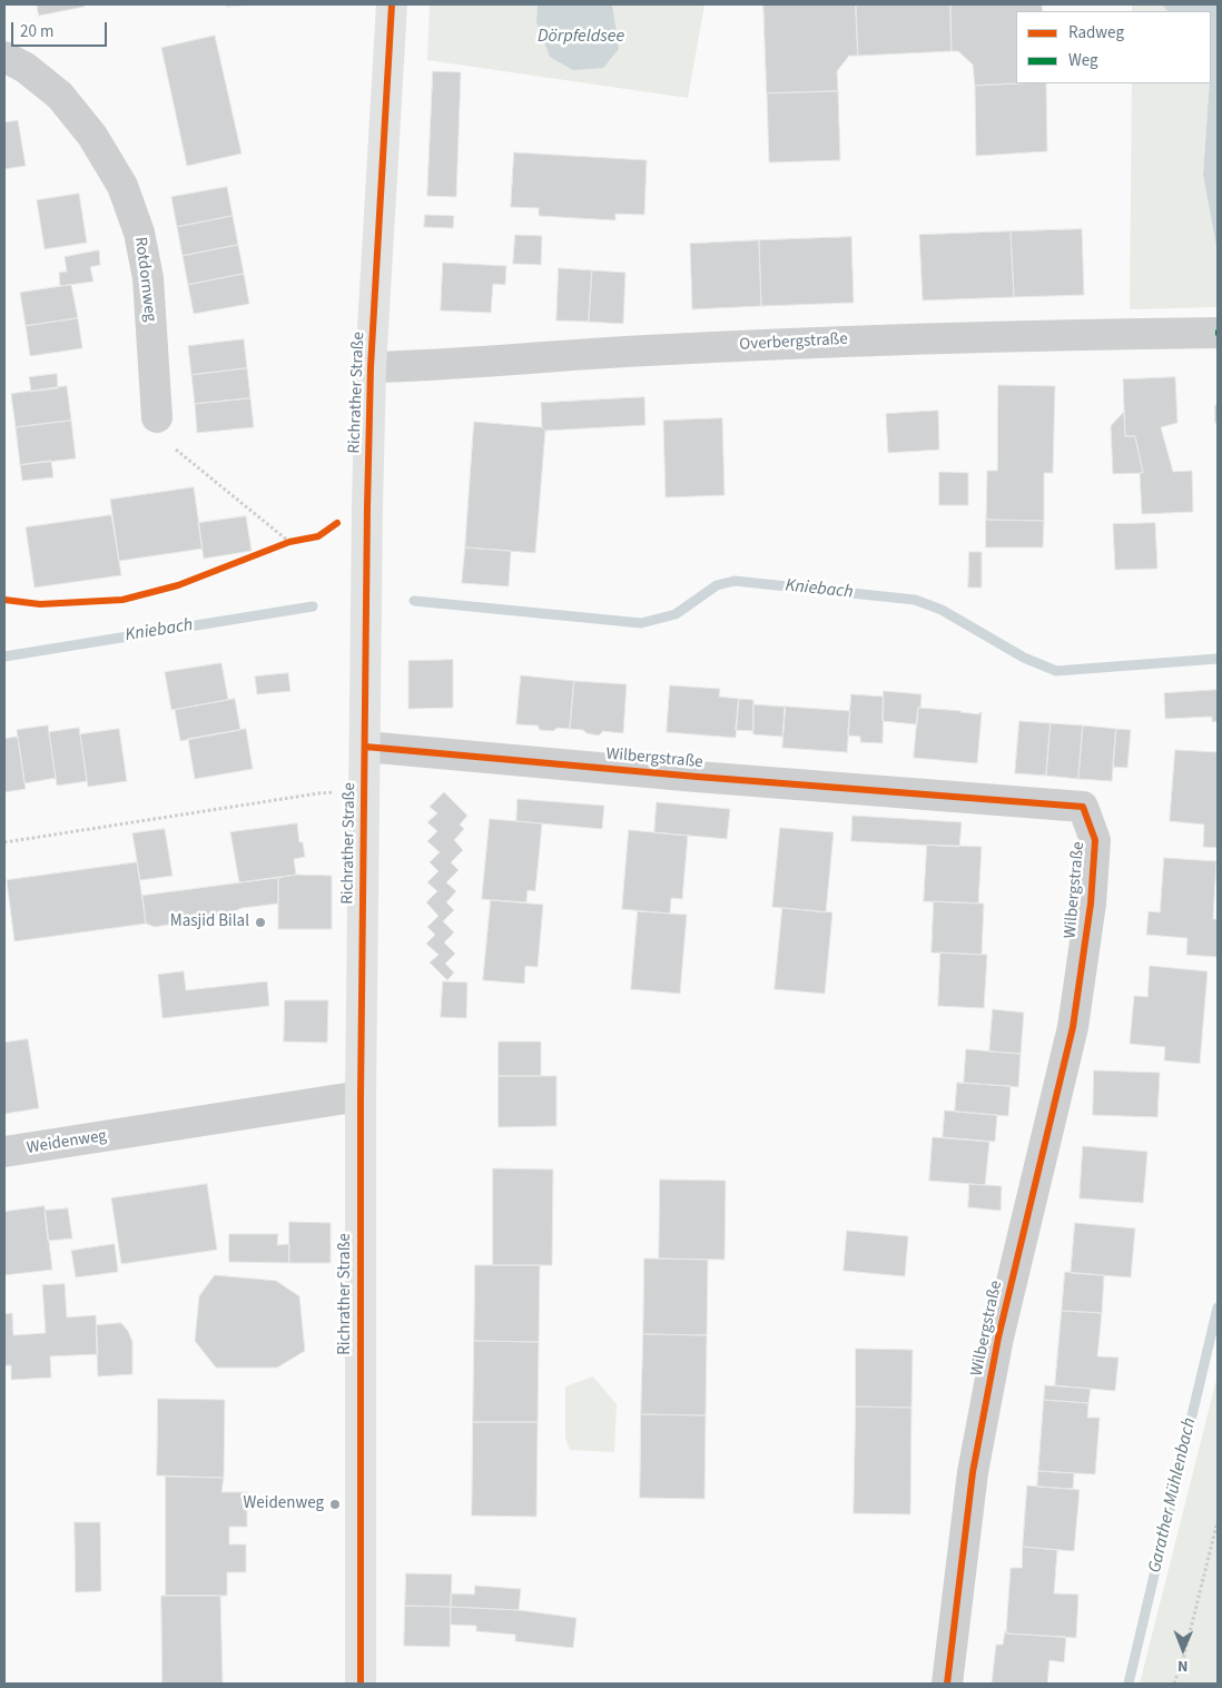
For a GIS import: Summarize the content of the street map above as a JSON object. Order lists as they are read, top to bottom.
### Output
{
  "streets": {
    "main road": ["Richrather Straße"],
    "street": [
      "Rotdornweg",
      "Overbergstraße",
      "Wilbergstraße",
      "Weidenweg"
    ]
  },
  "crossings": [
    ["Overbergstraße", "Richrather Straße"],
    ["Richrather Straße", "Wilbergstraße"],
    ["Richrather Straße", "Weidenweg"]
  ],
  "water": ["Dörpfeldsee", "Kniebach", "Garather Mühlenbach"],
  "places": ["Masjid Bilal", "Weidenweg"],
  "legend": ["Radweg", "Weg"],
  "scale_bar": "20 m",
  "north": "bottom"
}
